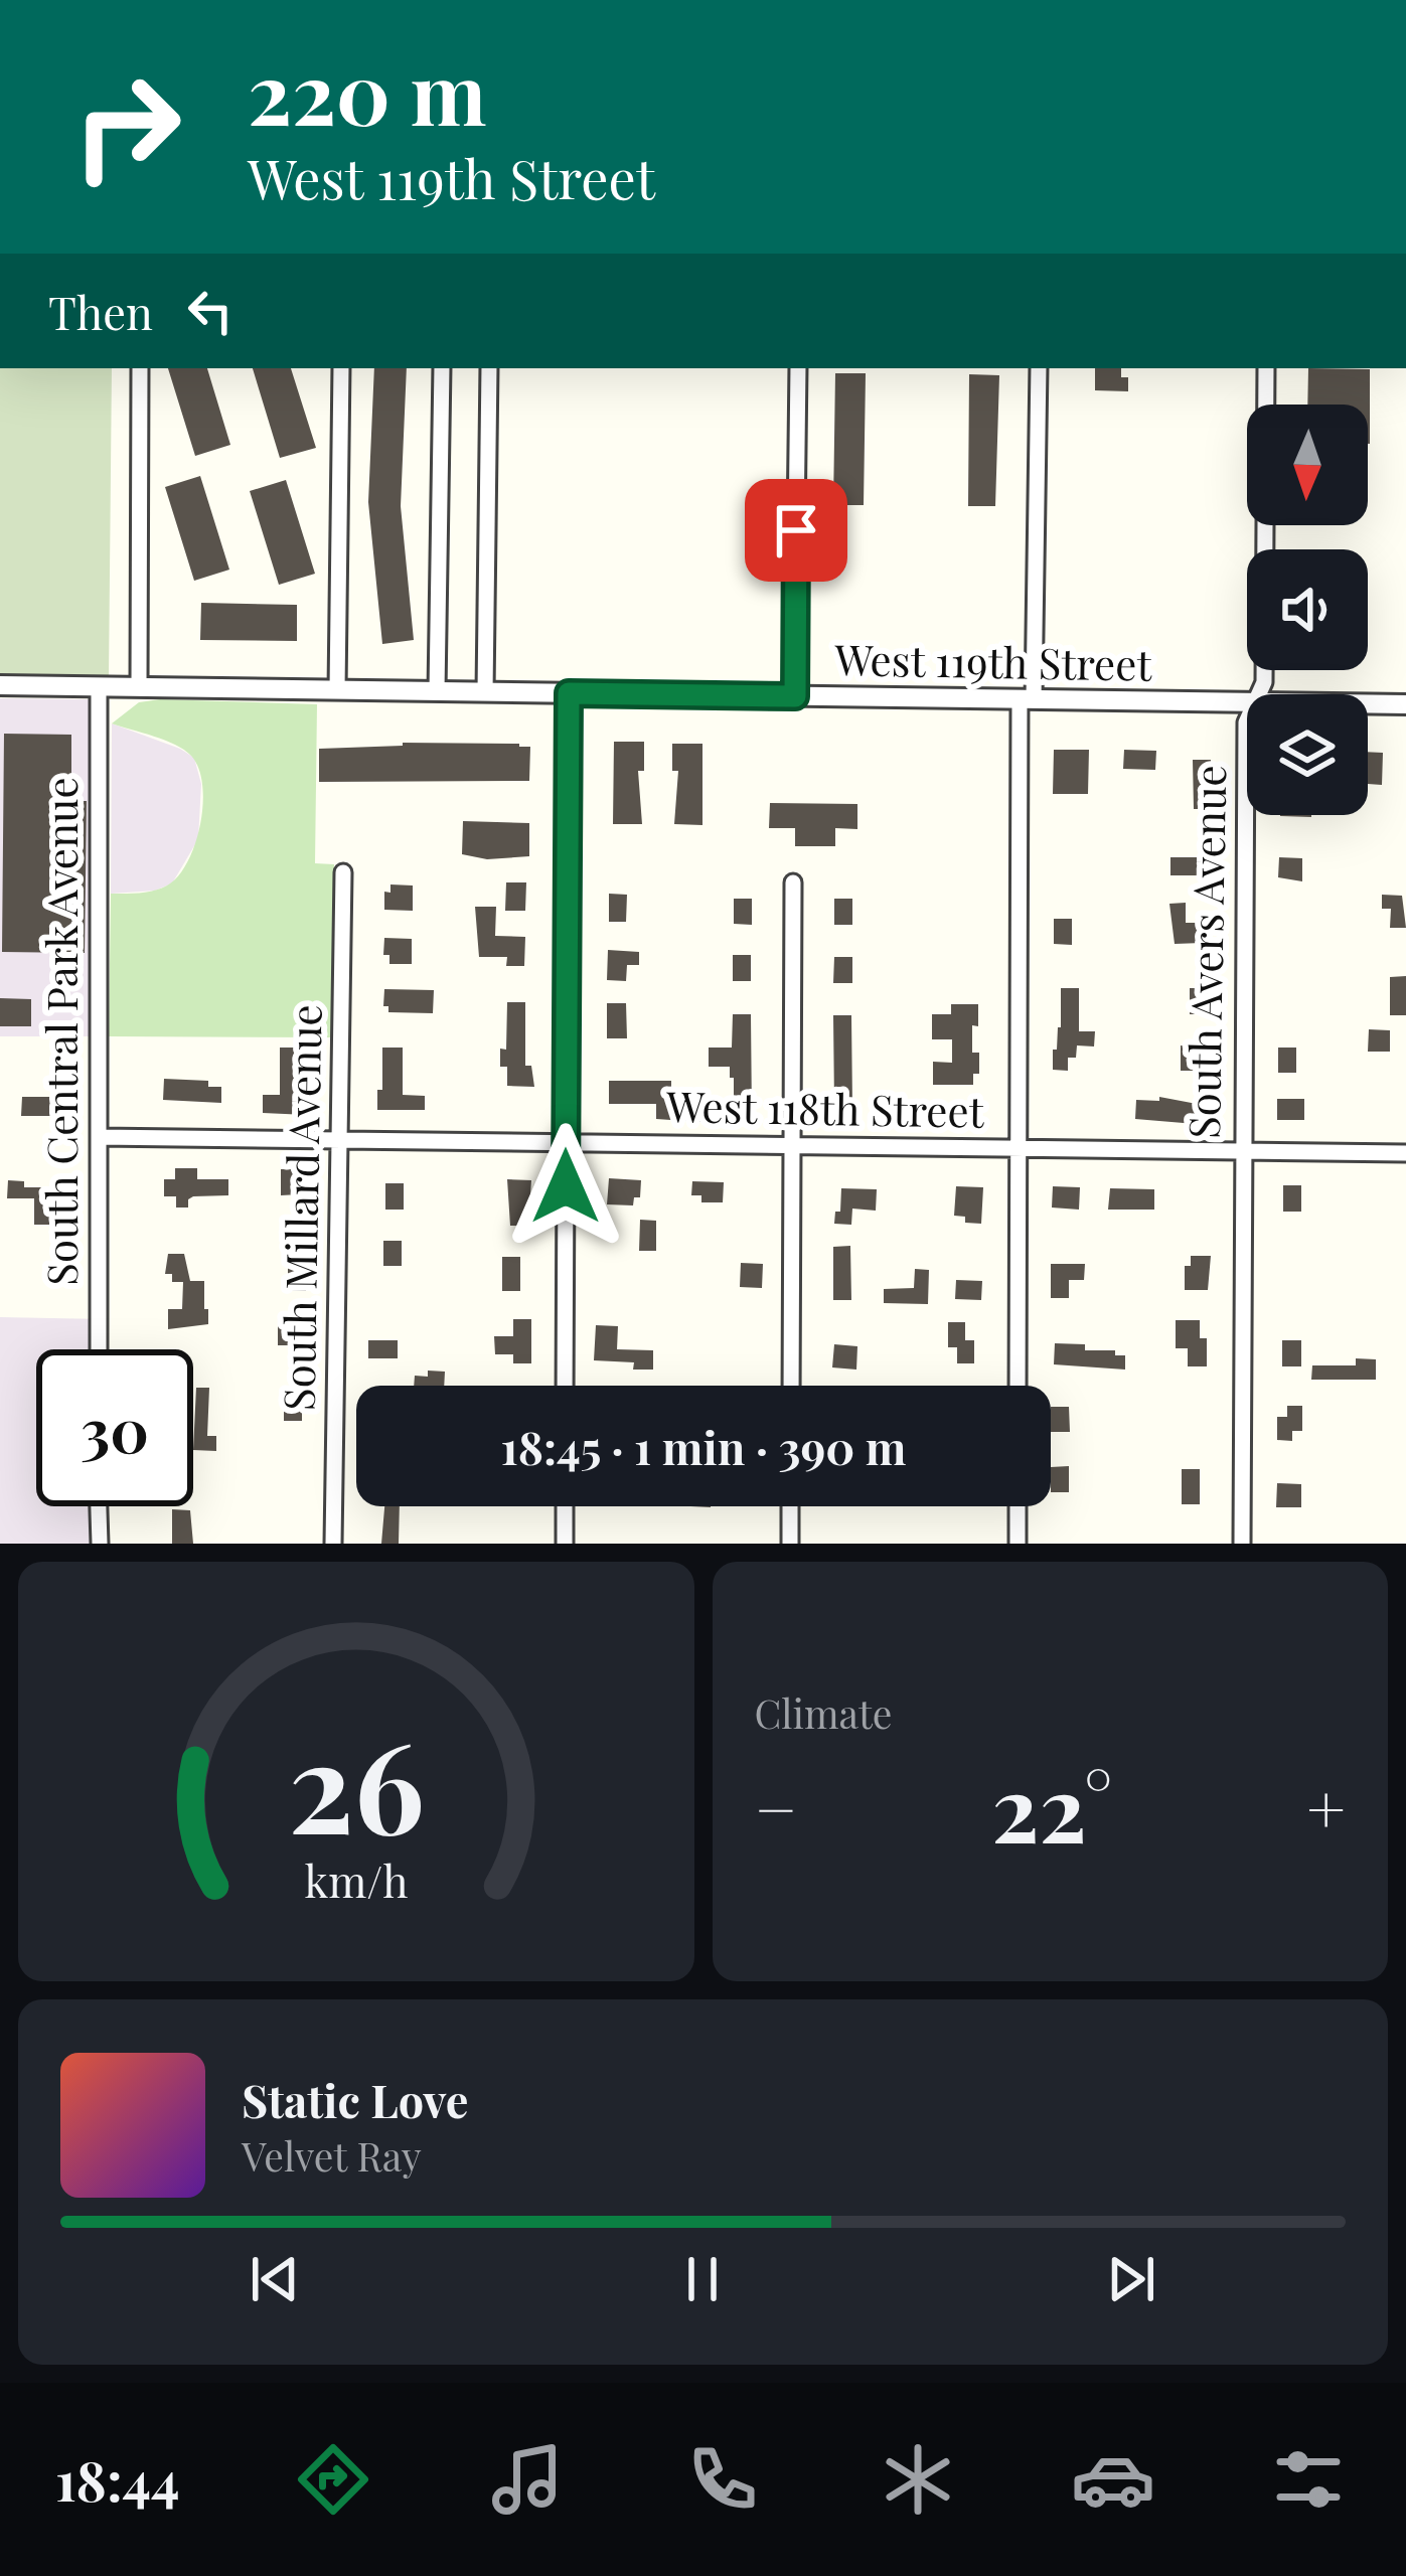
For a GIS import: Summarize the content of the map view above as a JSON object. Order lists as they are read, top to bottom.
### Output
{
  "streets": {
    "street": [
      "West 119th Street",
      "South Avers Avenue",
      "South Central Park Avenue",
      "West 118th Street",
      "South Millard Avenue"
    ]
  },
  "crossings": [
    ["West 119th Street", "South Central Park Avenue"],
    ["South Avers Avenue", "West 118th Street"],
    ["South Central Park Avenue", "West 118th Street"],
    ["West 118th Street", "South Millard Avenue"]
  ],
  "north": "bottom",
  "page": {
    "turn": ["220 m", "West 119th Street"],
    "then": "Then",
    "limit": "30",
    "trip": "18:45 · 1 min · 390 m",
    "tile": "Climate",
    "heat": ["−", "22°", "+"],
    "song": ["Static Love", "Velvet Ray"],
    "tabs": "18:44",
    "gauge": ["26", "km/h"]
  }
}
